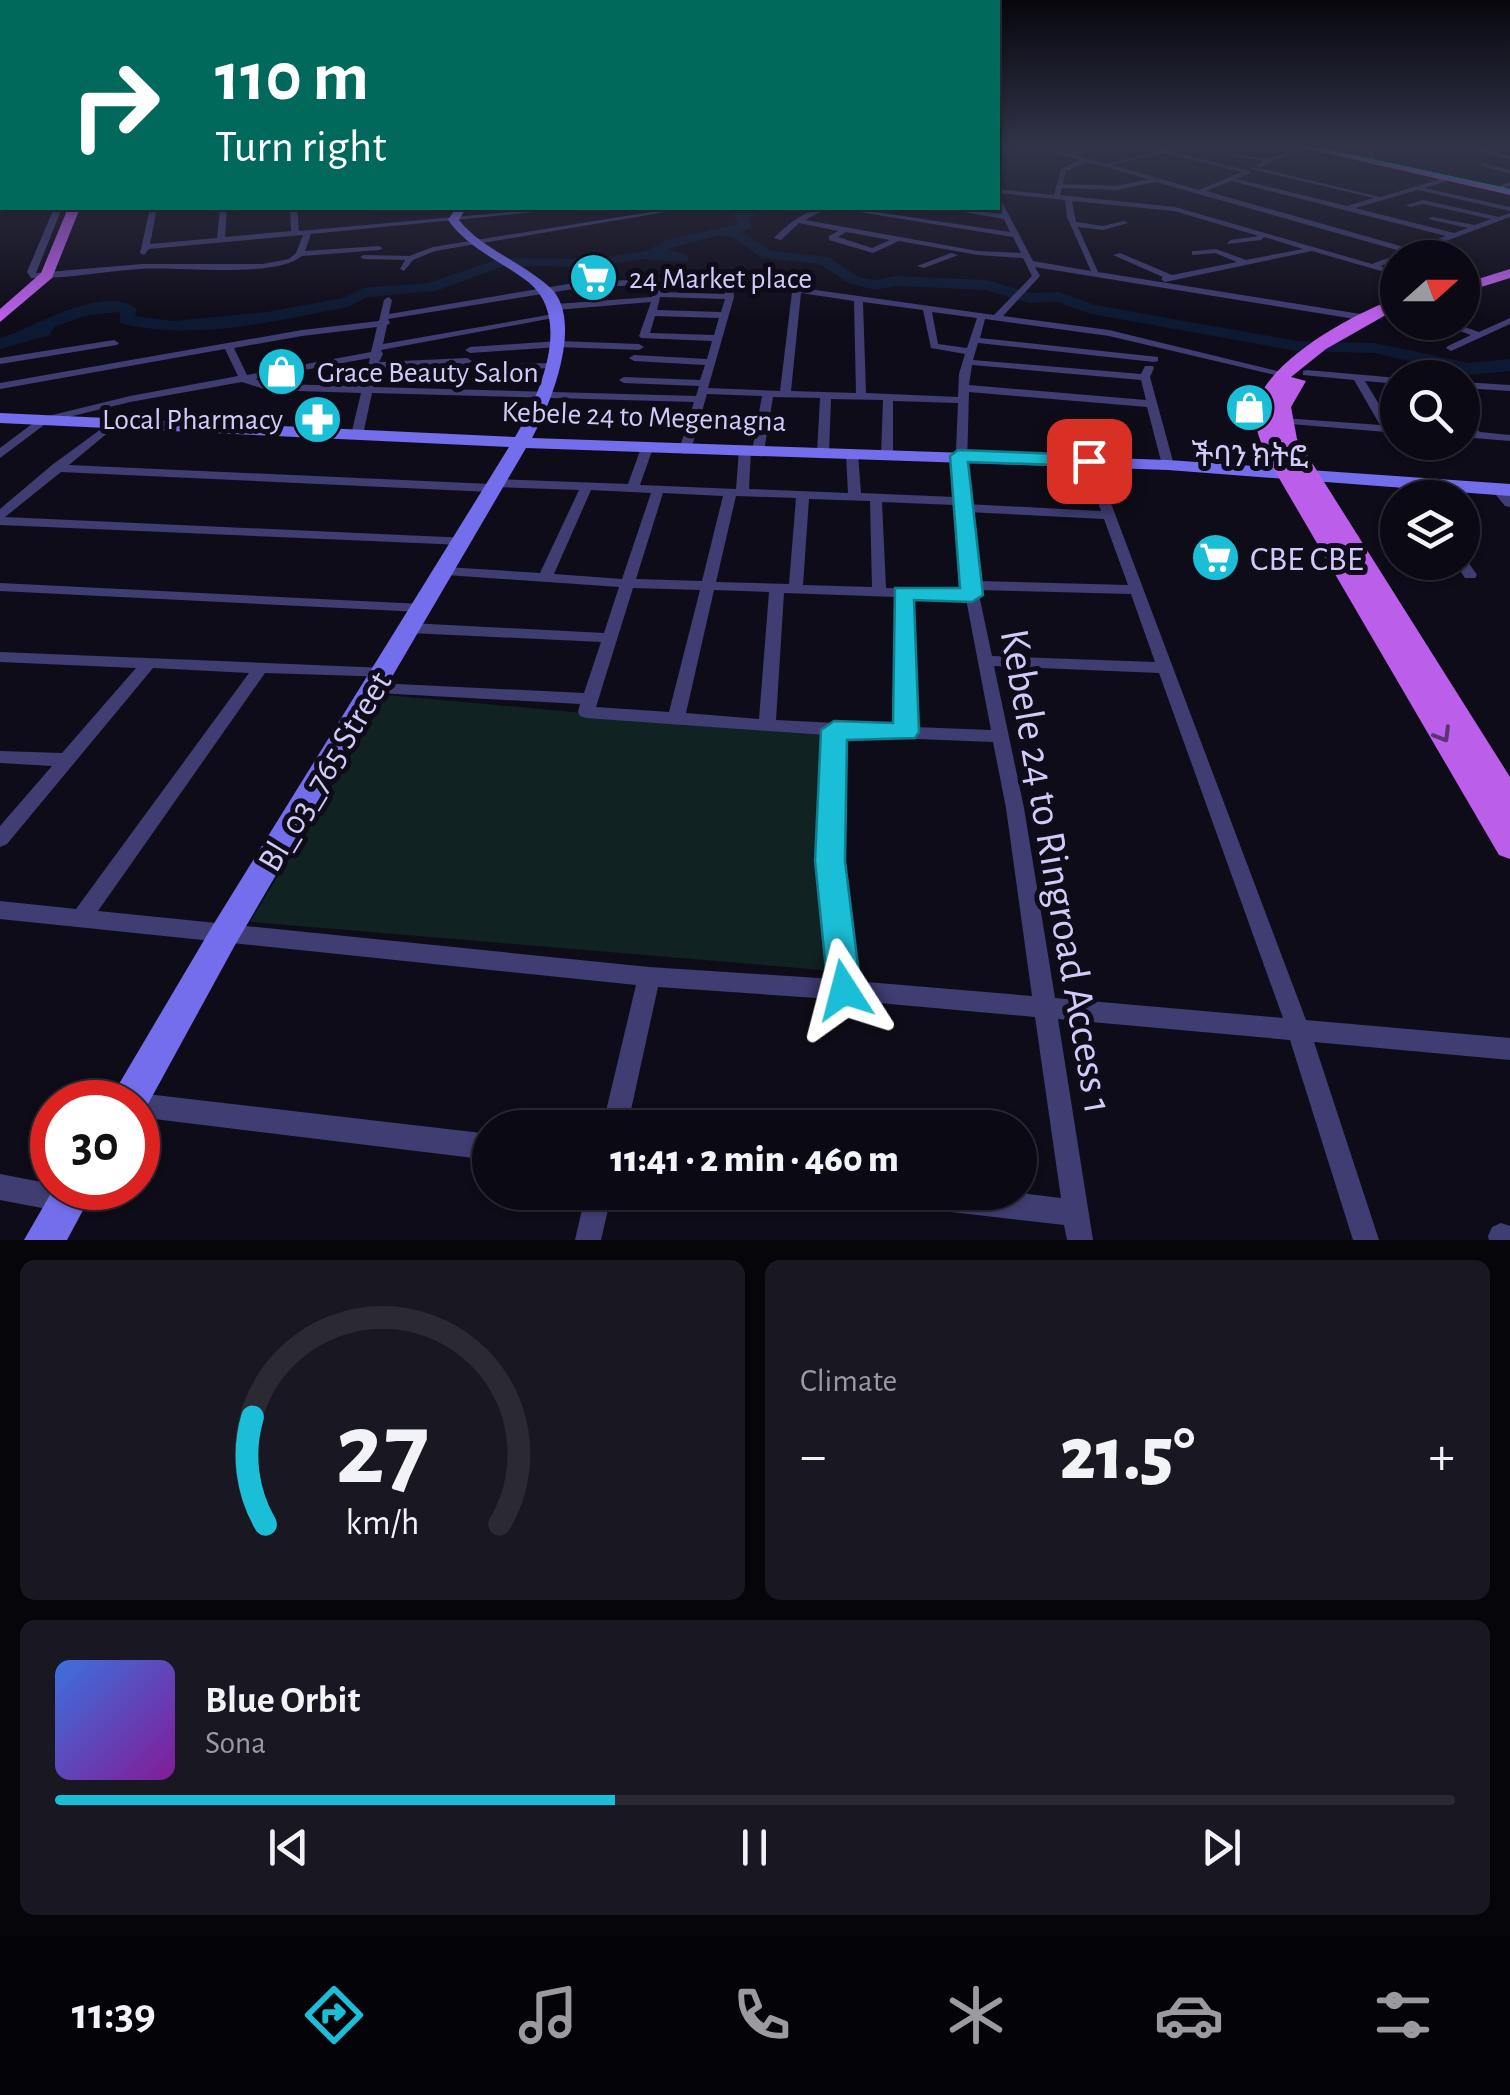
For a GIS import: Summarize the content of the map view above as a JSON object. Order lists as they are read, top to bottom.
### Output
{
  "streets": {
    "main road": ["Kebele 24 to Megenagna", "Bl_03_765 Street"],
    "street": ["Kebele 24 to Ringroad Access 1"]
  },
  "crossings": [
    ["Kebele 24 to Megenagna", "Bl_03_765 Street"],
    ["Kebele 24 to Megenagna", "Kebele 24 to Ringroad Access 1"]
  ],
  "places": {
    "supermarket": ["24 Market place", "CBE CBE"],
    "shop": ["Grace Beauty Salon", "ችባን ክትፎ"],
    "pharmacy": ["Local Pharmacy"]
  },
  "north": "right",
  "page": {
    "turn": ["110 m", "Turn right"],
    "limit": "30",
    "trip": "11:41 · 2 min · 460 m",
    "tile": "Climate",
    "heat": ["−", "21.5°", "+"],
    "song": ["Blue Orbit", "Sona"],
    "tabs": "11:39",
    "gauge": ["27", "km/h"]
  }
}
